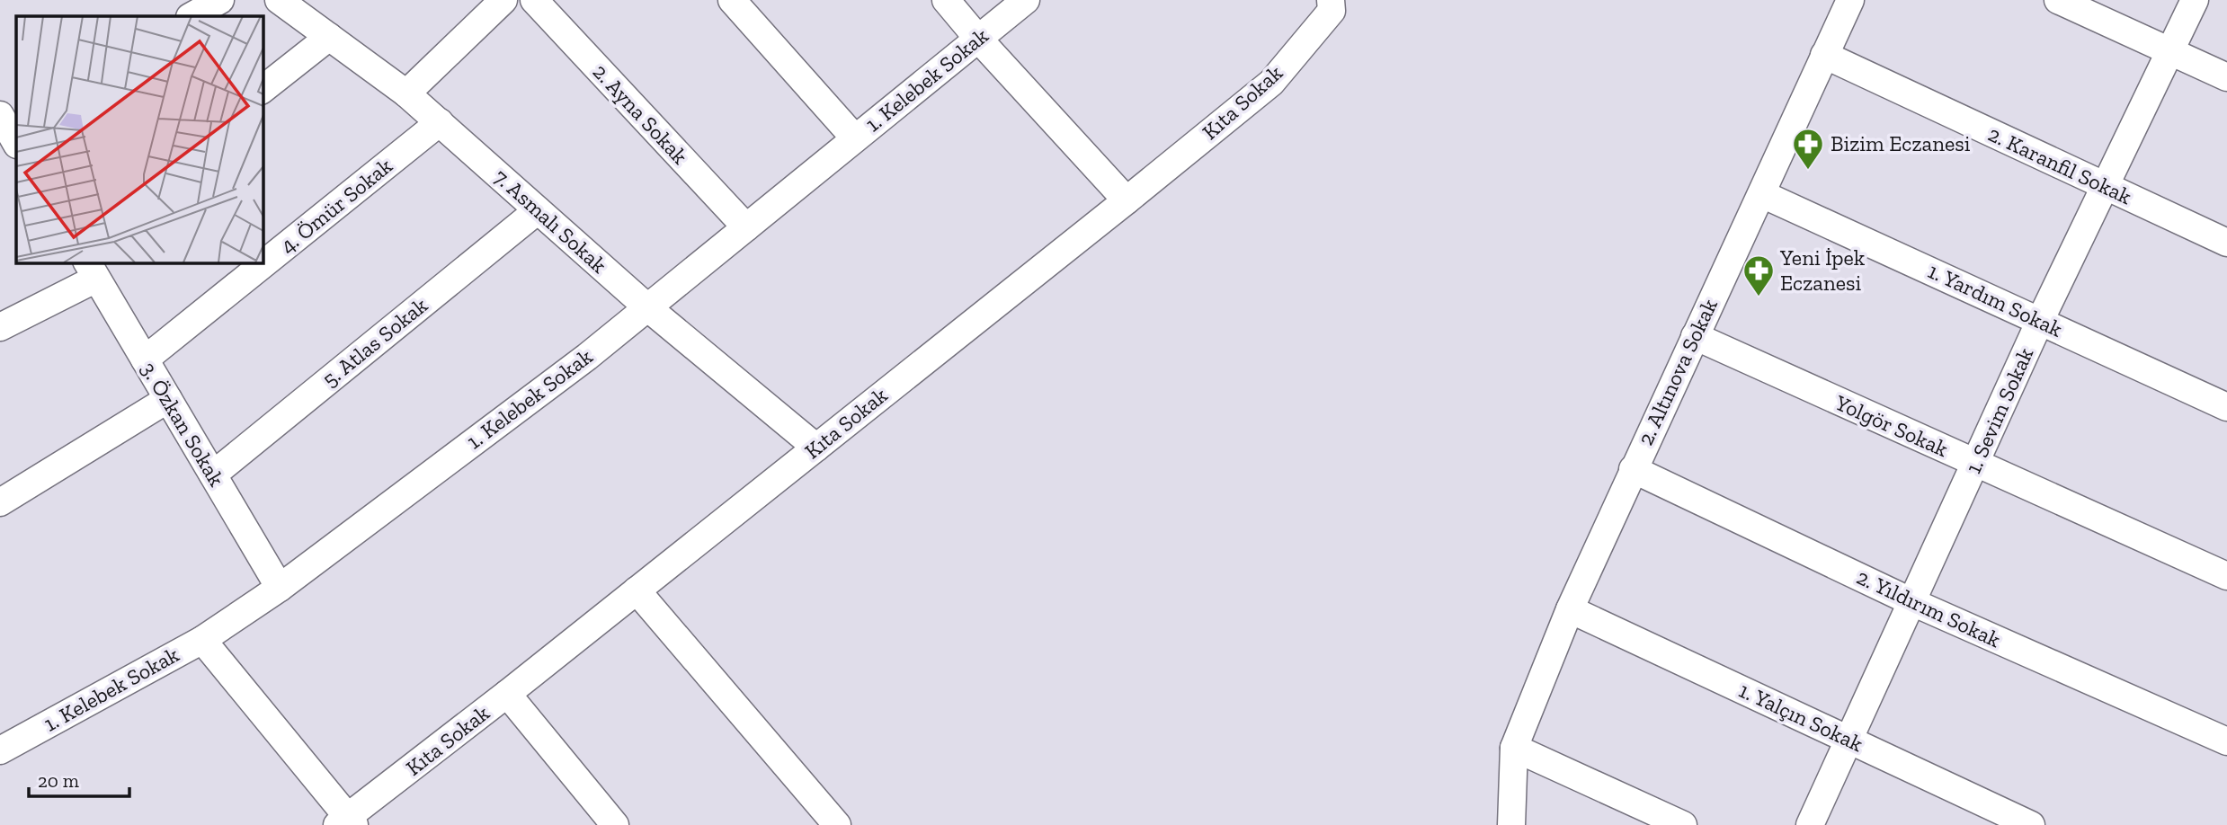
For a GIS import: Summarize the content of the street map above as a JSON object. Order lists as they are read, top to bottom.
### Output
{
  "streets": {
    "street": [
      "1. Kelebek Sokak",
      "Kıta Sokak",
      "2. Ayna Sokak",
      "2. Karanfil Sokak",
      "4. Ömür Sokak",
      "7. Asmalı Sokak",
      "1. Yardım Sokak",
      "5. Atlas Sokak",
      "2. Altınova Sokak",
      "1. Sevim Sokak",
      "3. Özkan Sokak",
      "Yolgör Sokak",
      "2. Yıldırım Sokak",
      "1. Yalçın Sokak"
    ]
  },
  "crossings": [
    ["1. Kelebek Sokak", "2. Ayna Sokak"],
    ["1. Kelebek Sokak", "7. Asmalı Sokak"],
    ["1. Kelebek Sokak", "3. Özkan Sokak"],
    ["Kıta Sokak", "7. Asmalı Sokak"],
    ["2. Karanfil Sokak", "2. Altınova Sokak"],
    ["2. Karanfil Sokak", "1. Sevim Sokak"],
    ["4. Ömür Sokak", "7. Asmalı Sokak"],
    ["4. Ömür Sokak", "3. Özkan Sokak"],
    ["7. Asmalı Sokak", "5. Atlas Sokak"],
    ["1. Yardım Sokak", "2. Altınova Sokak"],
    ["1. Yardım Sokak", "1. Sevim Sokak"],
    ["5. Atlas Sokak", "3. Özkan Sokak"],
    ["2. Altınova Sokak", "Yolgör Sokak"],
    ["2. Altınova Sokak", "2. Yıldırım Sokak"],
    ["2. Altınova Sokak", "1. Yalçın Sokak"],
    ["1. Sevim Sokak", "Yolgör Sokak"],
    ["1. Sevim Sokak", "2. Yıldırım Sokak"],
    ["1. Sevim Sokak", "1. Yalçın Sokak"]
  ],
  "places": {
    "pharmacy": ["Bizim Eczanesi", "Yeni İpek Eczanesi"]
  },
  "scale_bar": "20 m"
}
